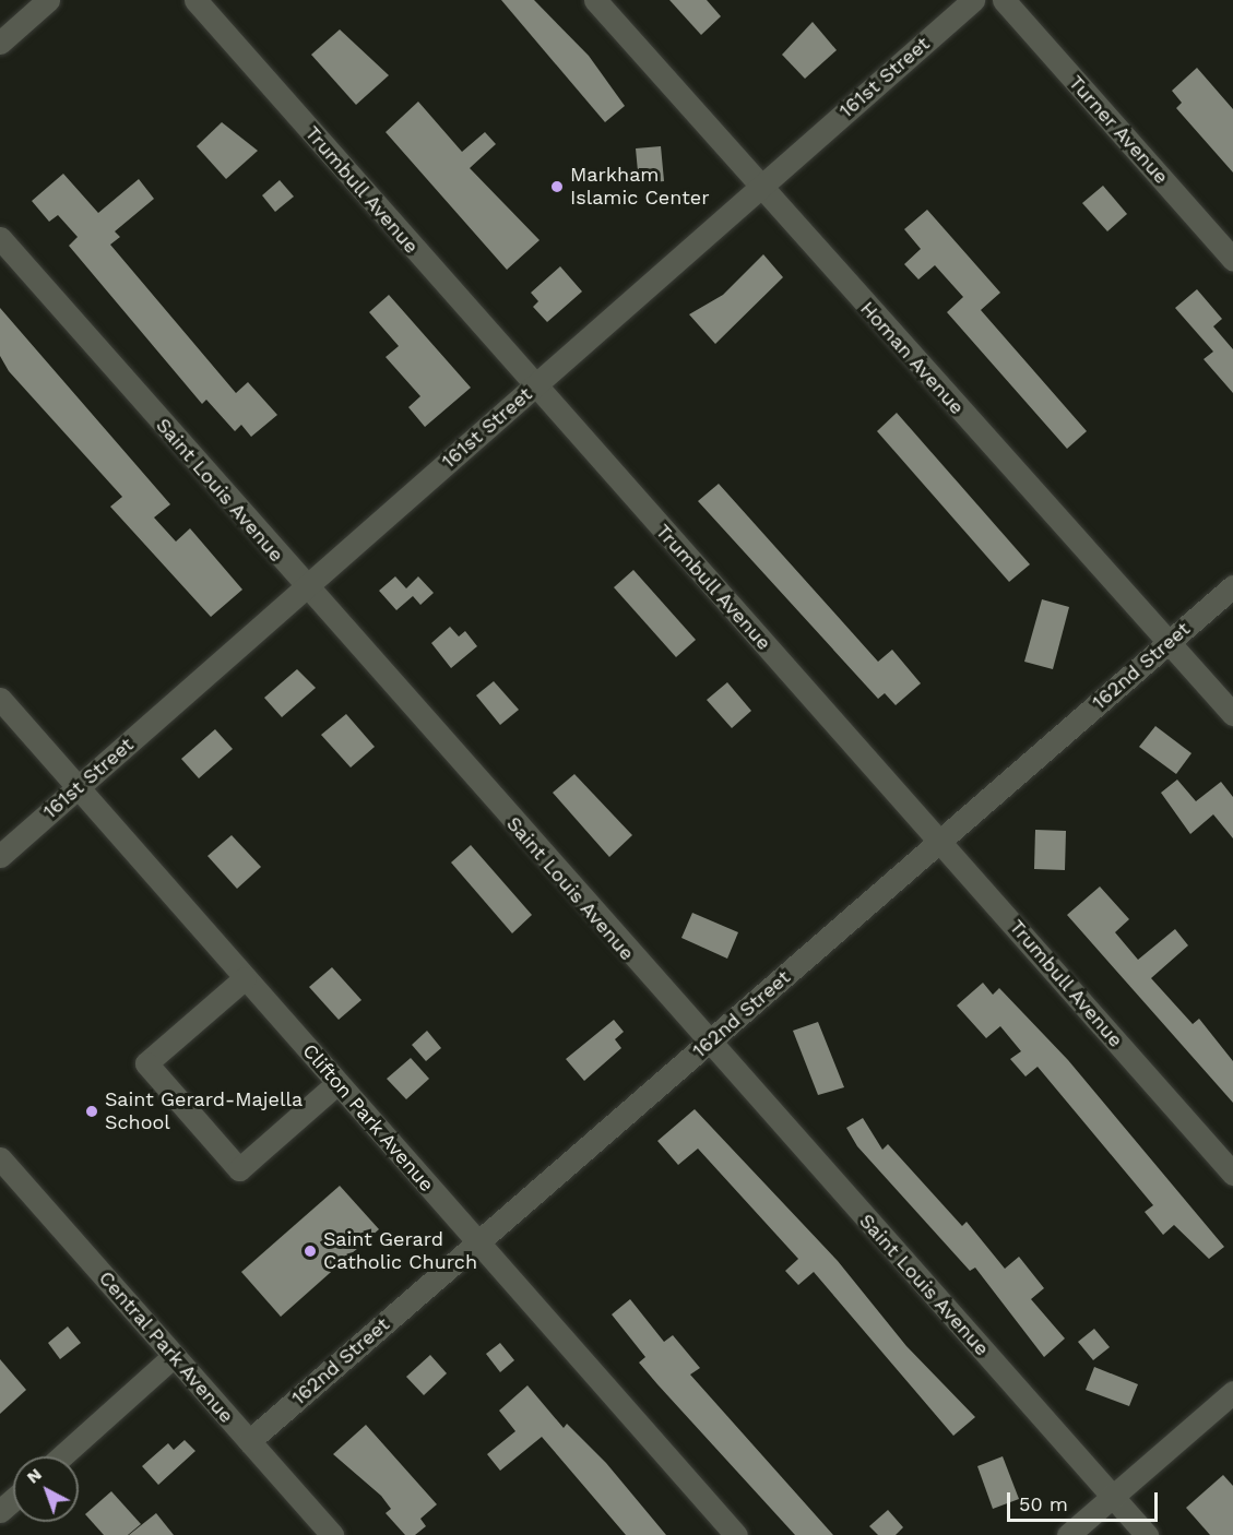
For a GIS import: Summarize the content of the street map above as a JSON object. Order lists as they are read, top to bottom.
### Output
{
  "streets": {
    "street": [
      "161st Street",
      "Turner Avenue",
      "Trumbull Avenue",
      "Homan Avenue",
      "Saint Louis Avenue",
      "162nd Street",
      "Clifton Park Avenue",
      "Central Park Avenue"
    ]
  },
  "crossings": [
    ["161st Street", "Trumbull Avenue"],
    ["161st Street", "Homan Avenue"],
    ["161st Street", "Saint Louis Avenue"],
    ["161st Street", "Clifton Park Avenue"],
    ["Trumbull Avenue", "162nd Street"],
    ["Homan Avenue", "162nd Street"],
    ["Saint Louis Avenue", "162nd Street"],
    ["162nd Street", "Clifton Park Avenue"],
    ["162nd Street", "Central Park Avenue"]
  ],
  "places": ["Markham Islamic Center", "Saint Gerard-Majella School", "Saint Gerard Catholic Church"],
  "scale_bar": "50 m",
  "north": "top left"
}
